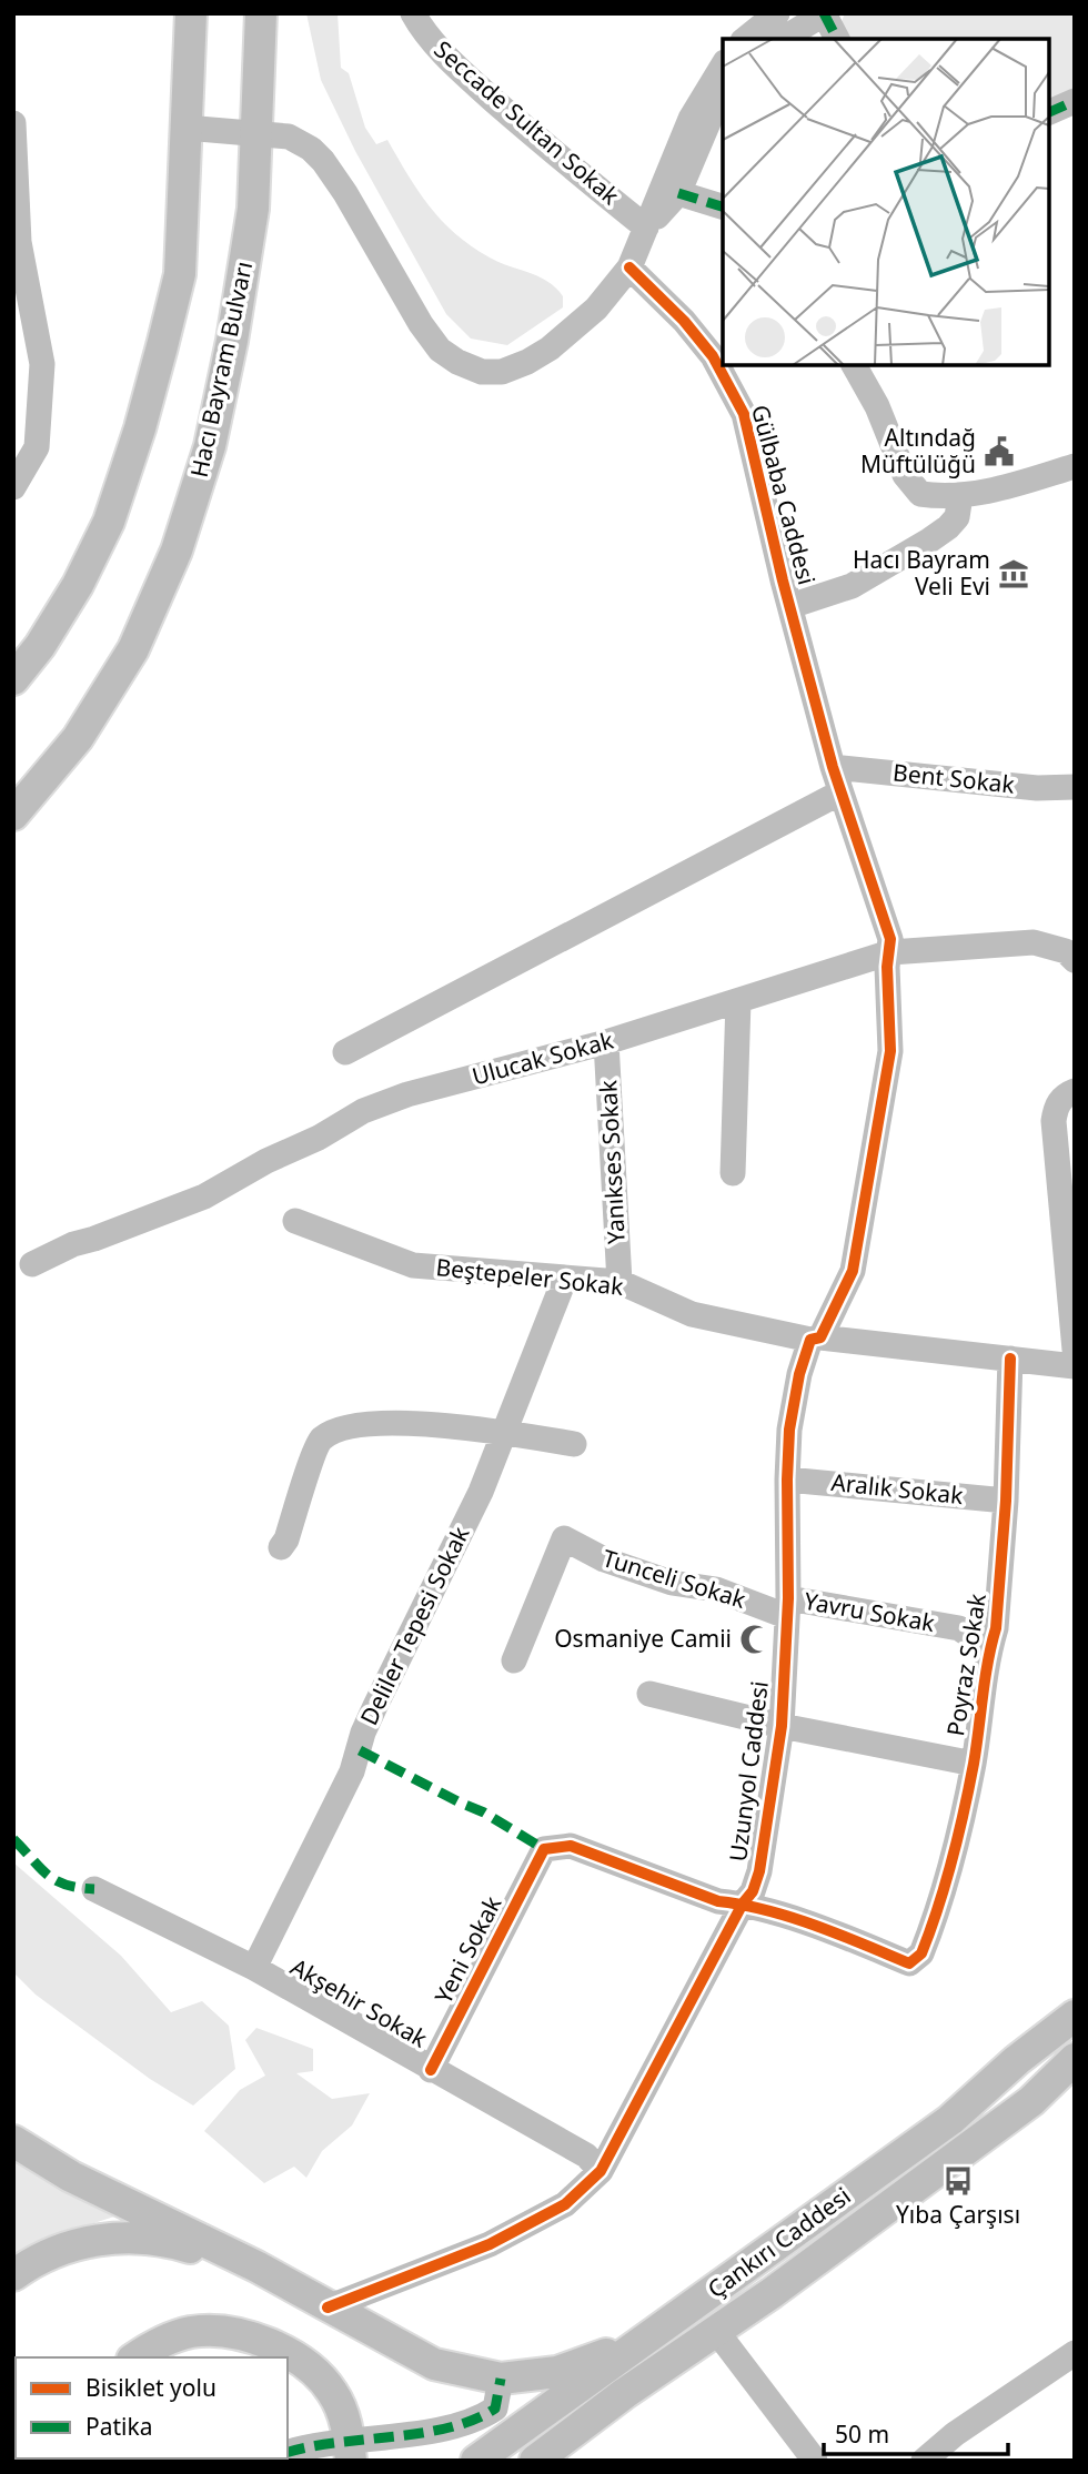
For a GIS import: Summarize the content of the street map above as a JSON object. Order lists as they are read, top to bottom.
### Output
{
  "streets": {
    "main road": ["Hacı Bayram Bulvarı", "Çankırı Caddesi"],
    "street": [
      "Seccade Sultan Sokak",
      "Gülbaba Caddesi",
      "Bent Sokak",
      "Ulucak Sokak",
      "Yanıkses Sokak",
      "Beştepeler Sokak",
      "Aralık Sokak",
      "Tunceli Sokak",
      "Yavru Sokak",
      "Deliler Tepesi Sokak",
      "Poyraz Sokak",
      "Uzunyol Caddesi",
      "Yeni Sokak",
      "Akşehir Sokak"
    ]
  },
  "crossings": [
    ["Gülbaba Caddesi", "Bent Sokak"],
    ["Gülbaba Caddesi", "Ulucak Sokak"],
    ["Gülbaba Caddesi", "Uzunyol Caddesi"],
    ["Ulucak Sokak", "Yanıkses Sokak"],
    ["Ulucak Sokak", "Uzunyol Caddesi"],
    ["Yanıkses Sokak", "Beştepeler Sokak"],
    ["Beştepeler Sokak", "Deliler Tepesi Sokak"],
    ["Beştepeler Sokak", "Poyraz Sokak"],
    ["Beştepeler Sokak", "Uzunyol Caddesi"],
    ["Aralık Sokak", "Poyraz Sokak"],
    ["Aralık Sokak", "Uzunyol Caddesi"],
    ["Tunceli Sokak", "Yavru Sokak"],
    ["Tunceli Sokak", "Uzunyol Caddesi"],
    ["Yavru Sokak", "Poyraz Sokak"],
    ["Yavru Sokak", "Uzunyol Caddesi"],
    ["Deliler Tepesi Sokak", "Akşehir Sokak"],
    ["Poyraz Sokak", "Uzunyol Caddesi"],
    ["Poyraz Sokak", "Yeni Sokak"],
    ["Uzunyol Caddesi", "Yeni Sokak"],
    ["Uzunyol Caddesi", "Akşehir Sokak"],
    ["Yeni Sokak", "Akşehir Sokak"]
  ],
  "places": {
    "public building": ["Altındağ Müftülüğü"],
    "museum": ["Hacı Bayram Veli Evi"],
    "mosque": ["Osmaniye Camii"],
    "bus stop": ["Yıba Çarşısı"]
  },
  "legend": ["Bisiklet yolu", "Patika"],
  "scale_bar": "50 m"
}
